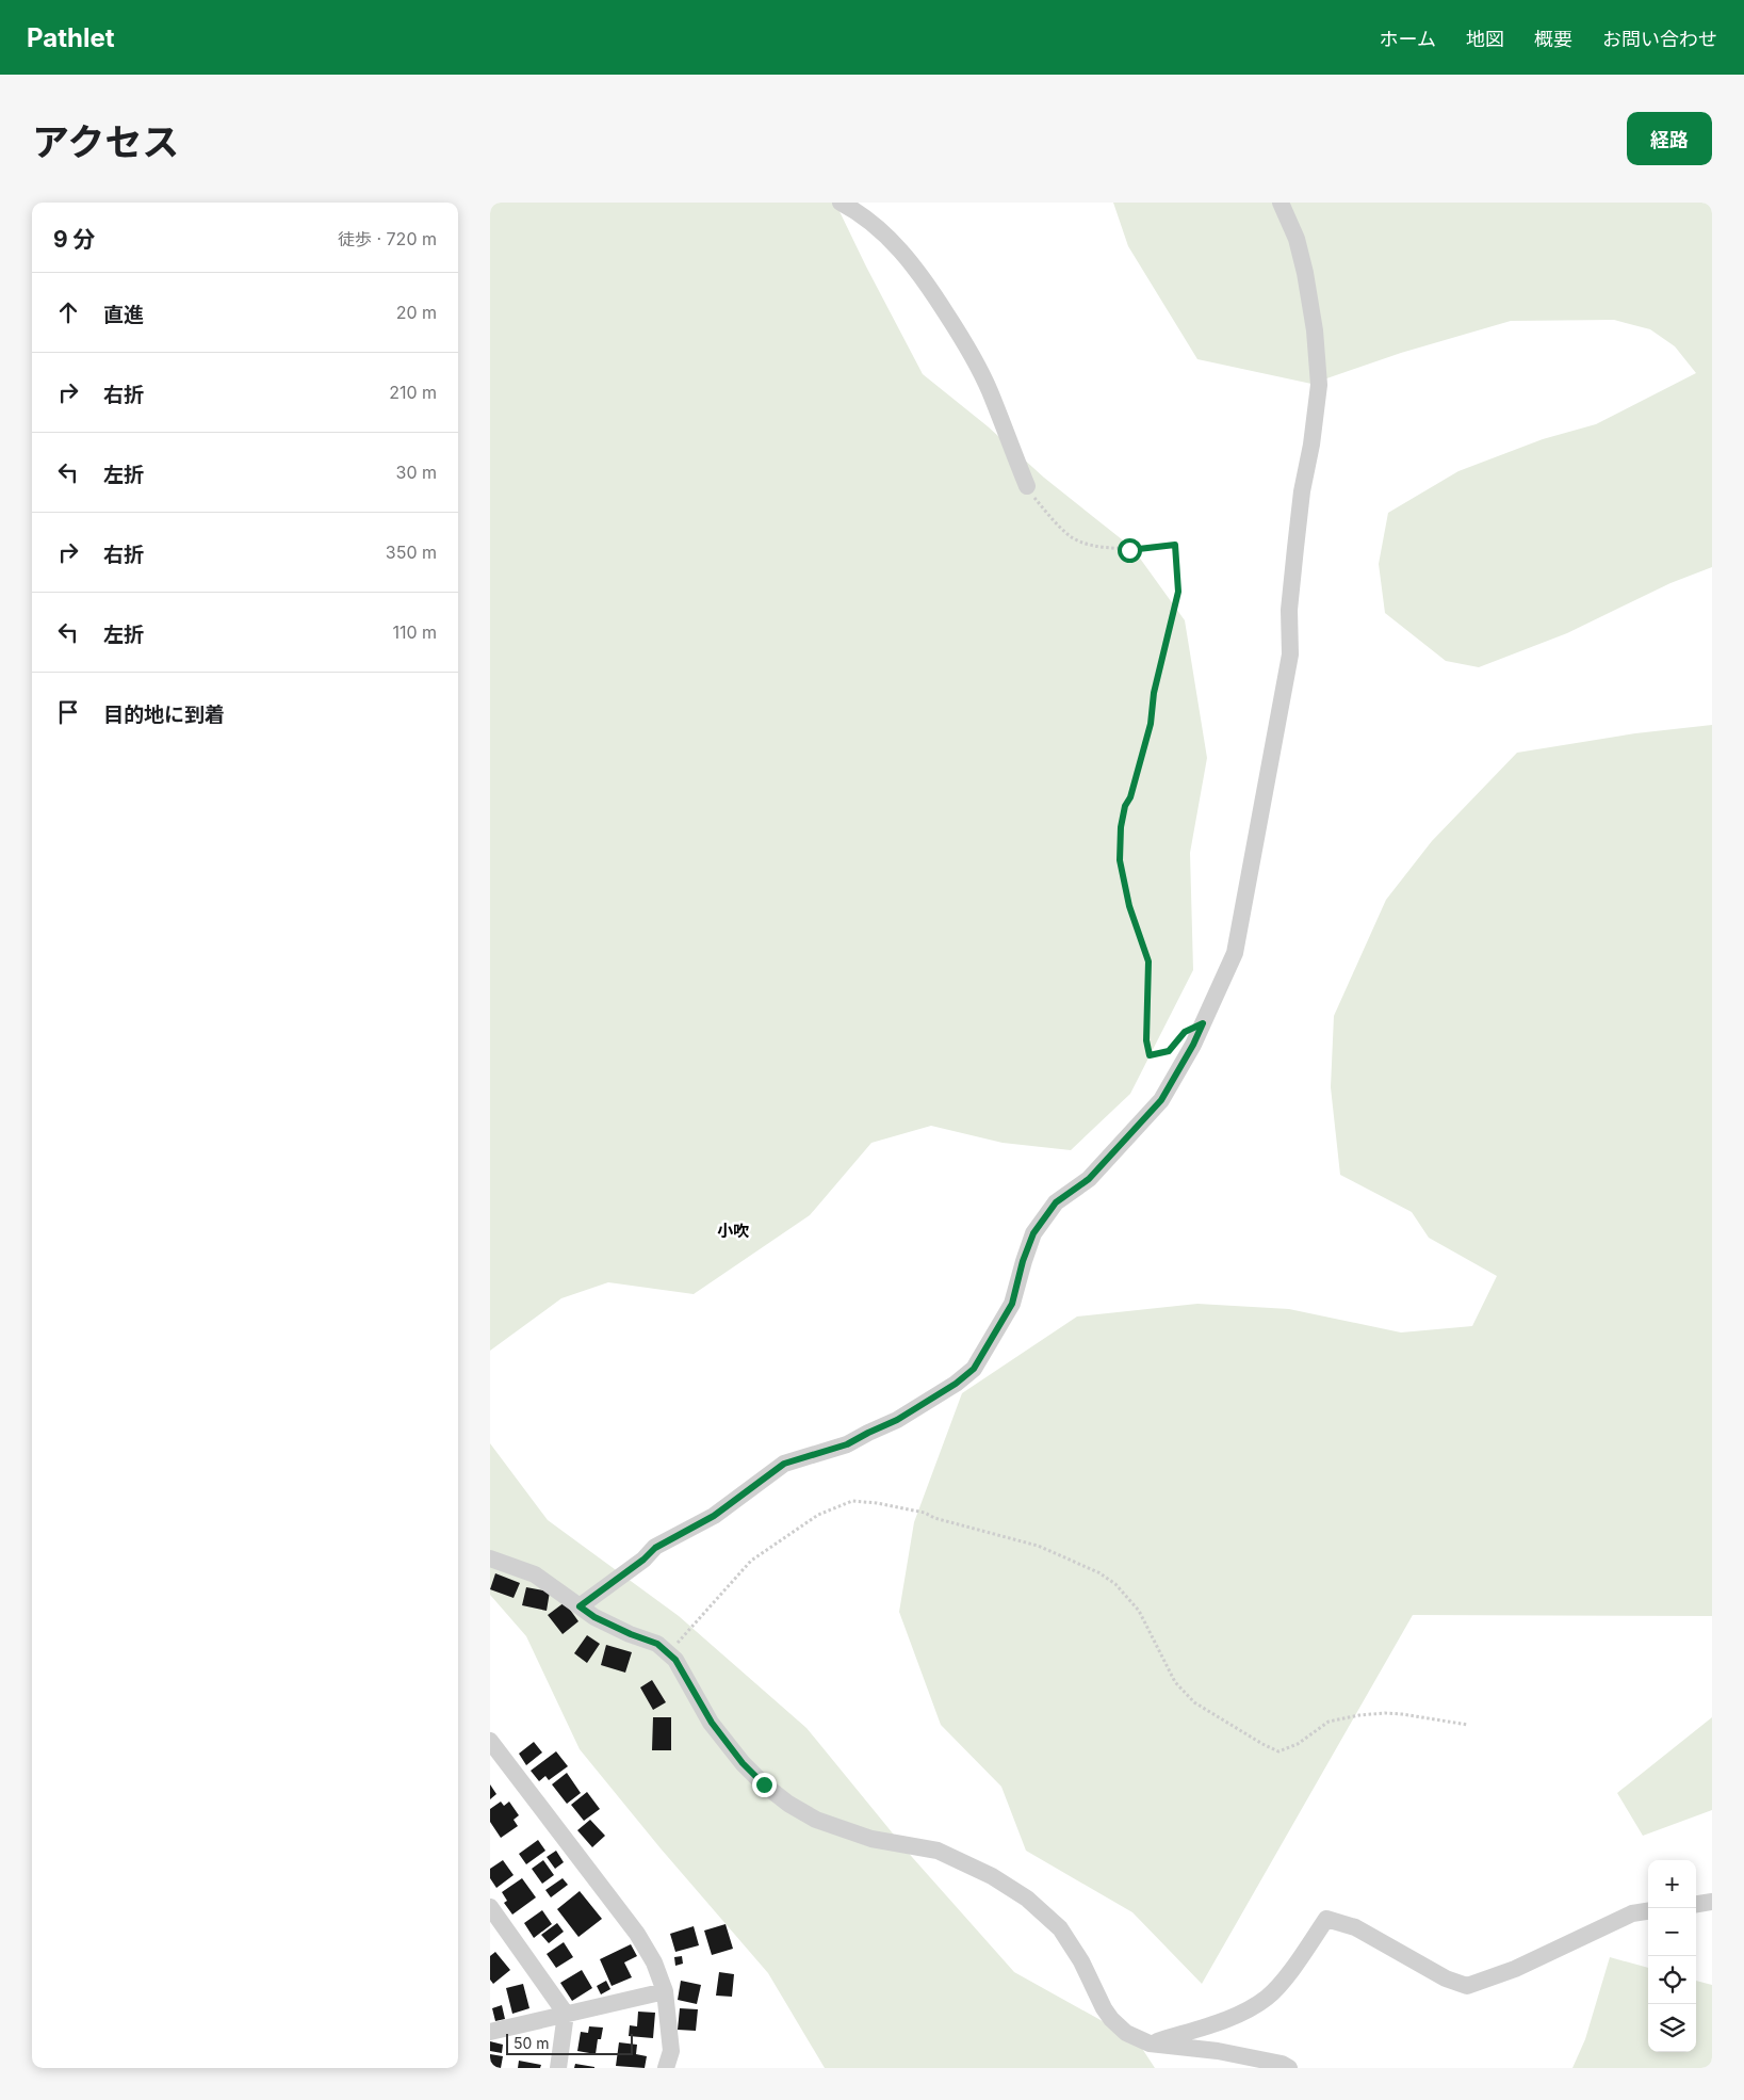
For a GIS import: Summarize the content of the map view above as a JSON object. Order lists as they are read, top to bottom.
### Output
{
  "districts": ["小吹"],
  "scale_bar": "50 m",
  "page": {
    "header": "Pathlet",
    "nav": [
      "ホーム",
      "地図",
      "概要",
      "お問い合わせ"
    ],
    "title": "アクセス",
    "buttons": "経路",
    "heading": ["9 分", "徒歩 · 720 m"],
    "list": [
      ["直進", "20 m"],
      ["右折", "210 m"],
      ["左折", "30 m"],
      ["右折", "350 m"],
      ["左折", "110 m"],
      "目的地に到着"
    ],
    "map_buttons": ["+", "−"],
    "scale": "50 m"
  }
}
